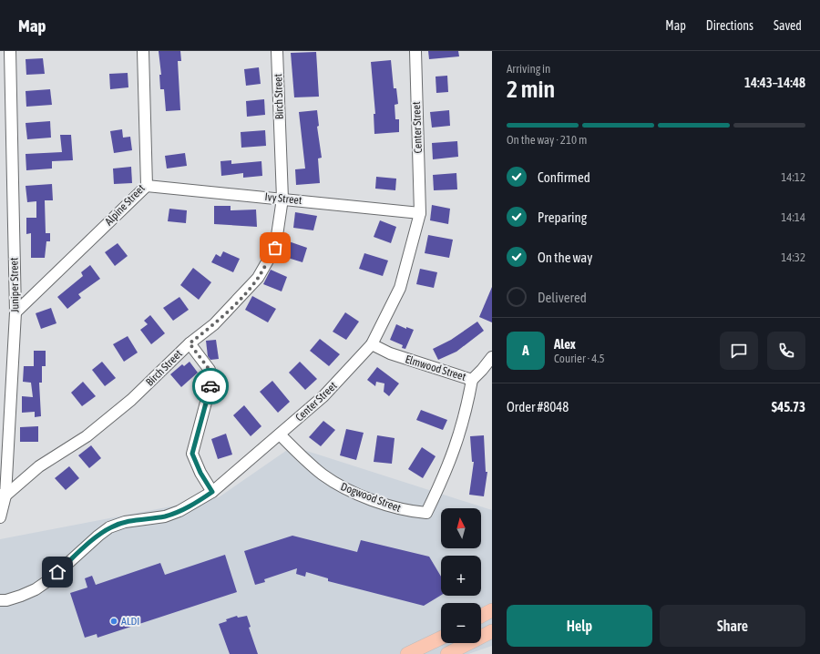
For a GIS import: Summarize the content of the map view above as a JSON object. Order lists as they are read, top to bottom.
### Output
{
  "streets": {
    "street": [
      "Birch Street",
      "Center Street",
      "Ivy Street",
      "Alpine Street",
      "Juniper Street",
      "Elmwood Street",
      "Dogwood Street"
    ]
  },
  "crossings": [
    ["Birch Street", "Ivy Street"],
    ["Birch Street", "Juniper Street"],
    ["Center Street", "Ivy Street"],
    ["Center Street", "Elmwood Street"],
    ["Center Street", "Dogwood Street"],
    ["Ivy Street", "Alpine Street"],
    ["Alpine Street", "Juniper Street"],
    ["Elmwood Street", "Dogwood Street"]
  ],
  "places": ["ALDI"],
  "north": "top",
  "page": {
    "header": "Map",
    "nav": ["Map", "Directions", "Saved"],
    "heading": ["2 min", "Arriving in", "14:43–14:48"],
    "panel": [
      "Alex",
      "Courier · 4.5",
      "Order #8048",
      "$45.73"
    ],
    "bar": "On the way · 210 m",
    "list": [
      ["Confirmed", "14:12"],
      ["Preparing", "14:14"],
      ["On the way", "14:32"],
      "Delivered"
    ],
    "round": "A",
    "map_buttons": ["+", "−"],
    "buttons": ["Help", "Share"]
  }
}
